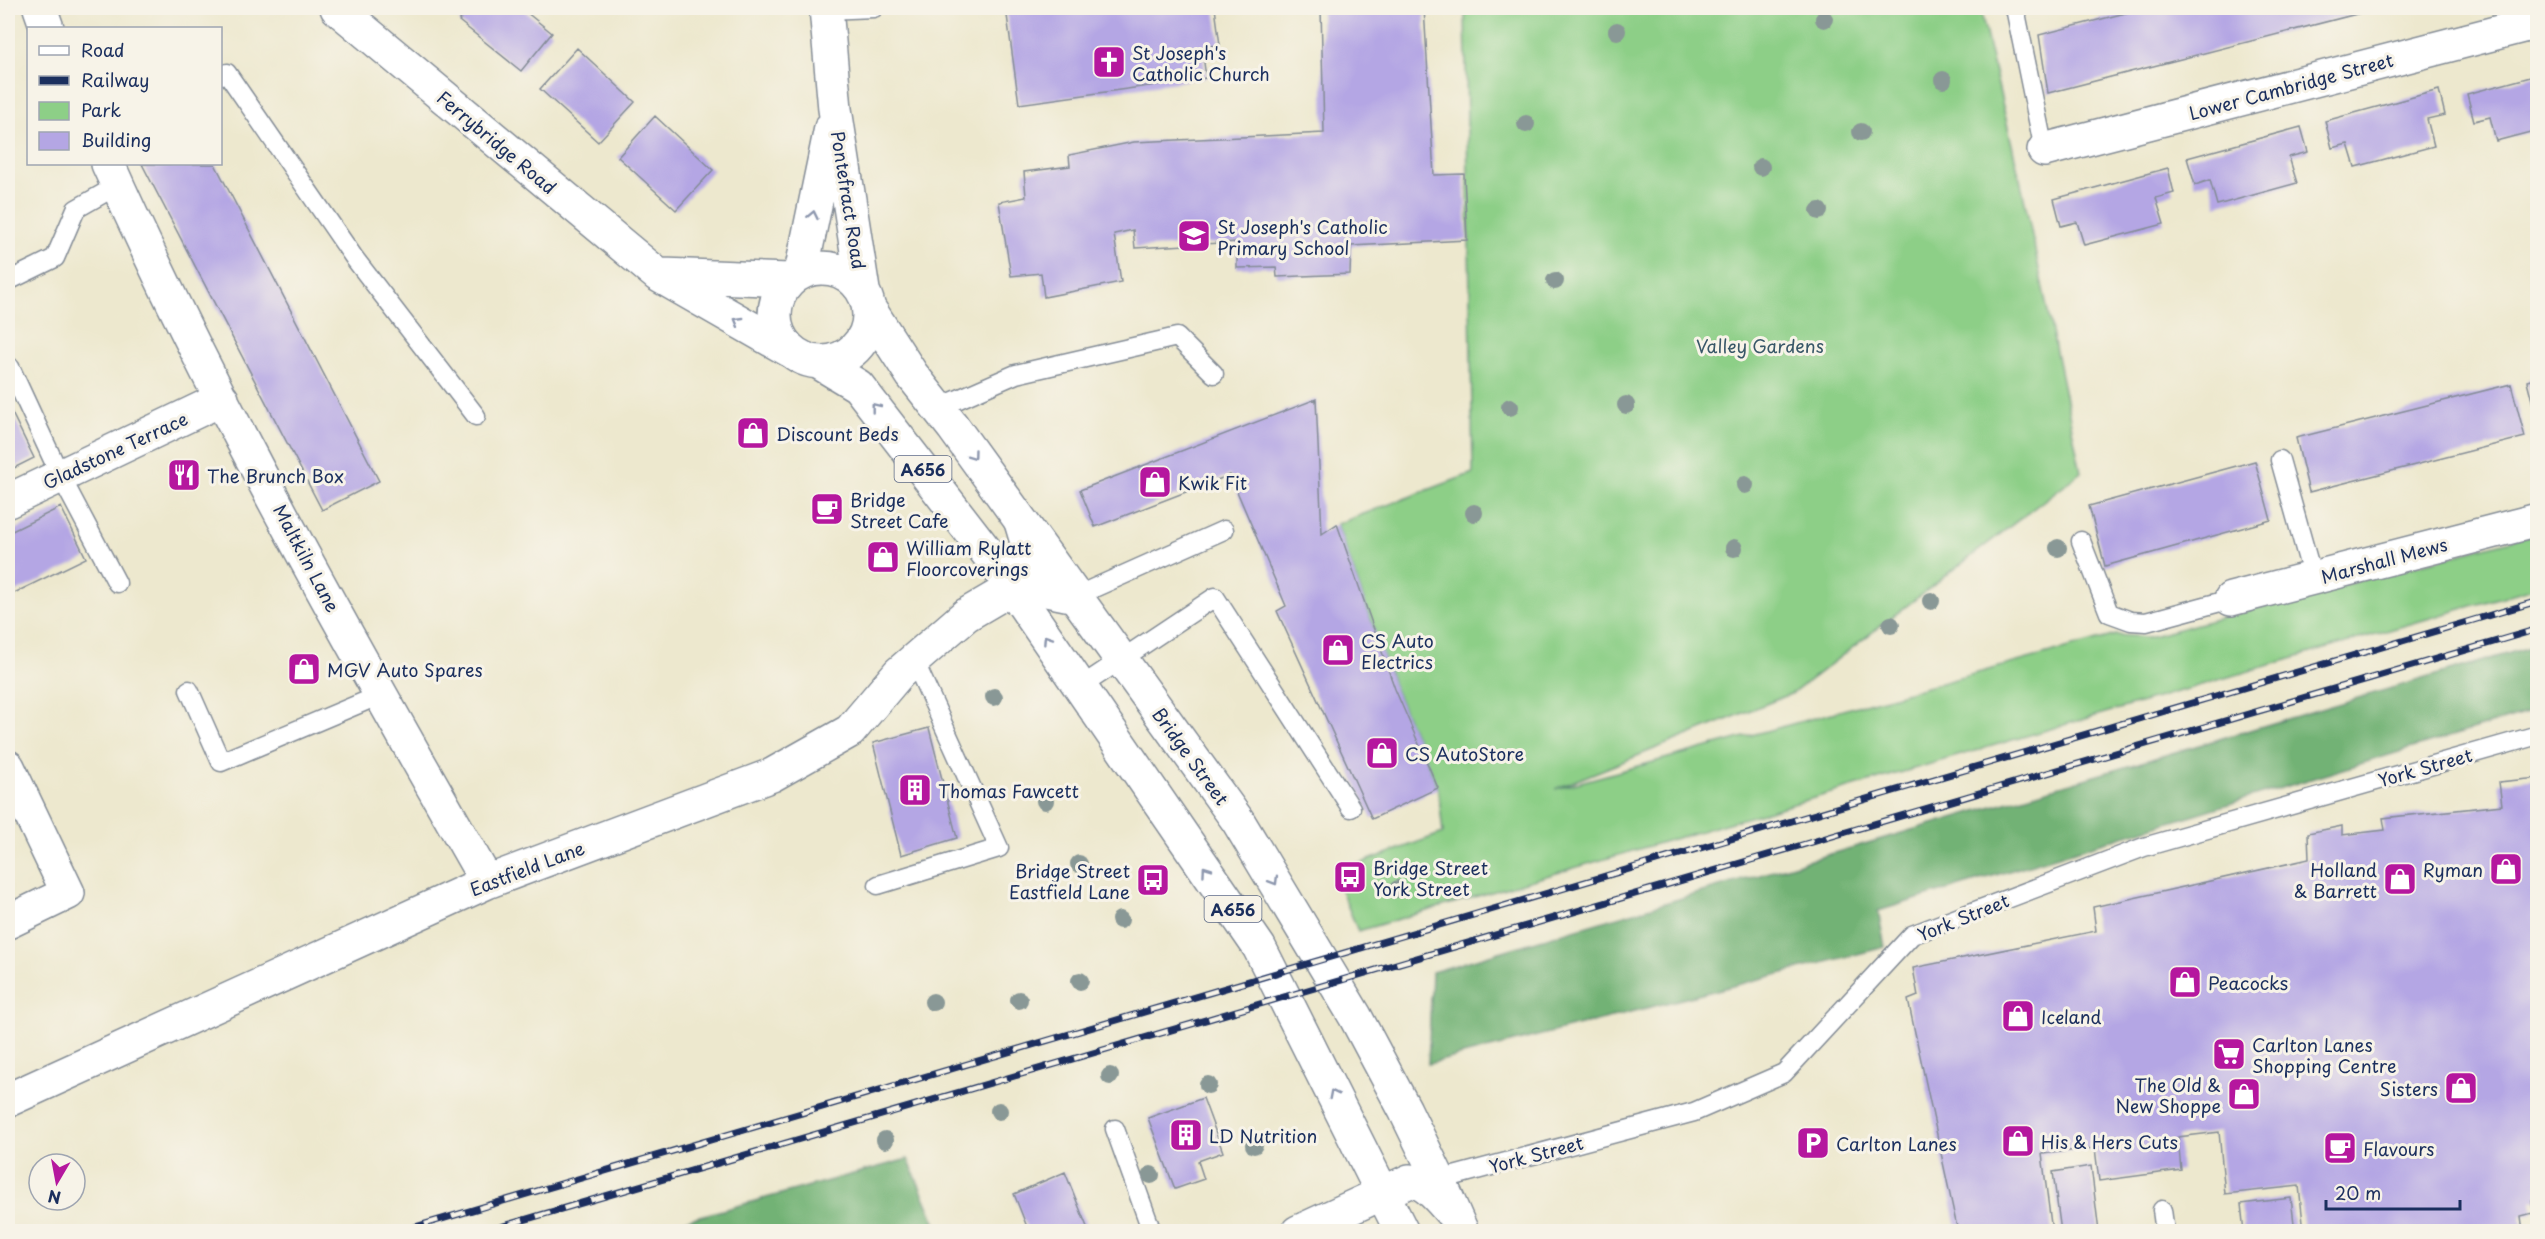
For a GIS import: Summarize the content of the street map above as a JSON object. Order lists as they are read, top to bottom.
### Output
{
  "streets": {
    "street": [
      "Lower Cambridge Street",
      "Ferrybridge Road",
      "Pontefract Road",
      "Gladstone Terrace",
      "A656",
      "Maltkiln Lane",
      "Marshall Mews",
      "Bridge Street",
      "Eastfield Lane"
    ],
    "lane": ["York Street"]
  },
  "crossings": [
    ["Ferrybridge Road", "Pontefract Road"],
    ["Ferrybridge Road", "A656"],
    ["Ferrybridge Road", "Bridge Street"],
    ["Pontefract Road", "A656"],
    ["Pontefract Road", "Bridge Street"],
    ["Gladstone Terrace", "Maltkiln Lane"],
    ["A656", "Bridge Street"],
    ["A656", "Eastfield Lane"],
    ["Maltkiln Lane", "Eastfield Lane"],
    ["Bridge Street", "York Street"],
    ["Bridge Street", "Eastfield Lane"]
  ],
  "parks": ["Valley Gardens"],
  "places": {
    "church": ["St Joseph's Catholic Church"],
    "school or university": ["St Joseph's Catholic Primary School"],
    "shop": [
      "Discount Beds",
      "Kwik Fit",
      "William Rylatt Floorcoverings",
      "CS Auto Electrics",
      "MGV Auto Spares",
      "CS AutoStore",
      "Ryman",
      "Holland & Barrett",
      "Peacocks",
      "Iceland",
      "Sisters",
      "The Old & New Shoppe",
      "His & Hers Cuts"
    ],
    "restaurant": ["The Brunch Box"],
    "cafe": ["Bridge Street Cafe", "Flavours"],
    "building": ["Thomas Fawcett", "LD Nutrition"],
    "bus stop": ["Bridge Street York Street", "Bridge Street Eastfield Lane"],
    "supermarket": ["Carlton Lanes Shopping Centre"],
    "parking": ["Carlton Lanes"]
  },
  "legend": [
    "Road",
    "Railway",
    "Park",
    "Building"
  ],
  "scale_bar": "20 m",
  "north": "bottom"
}
